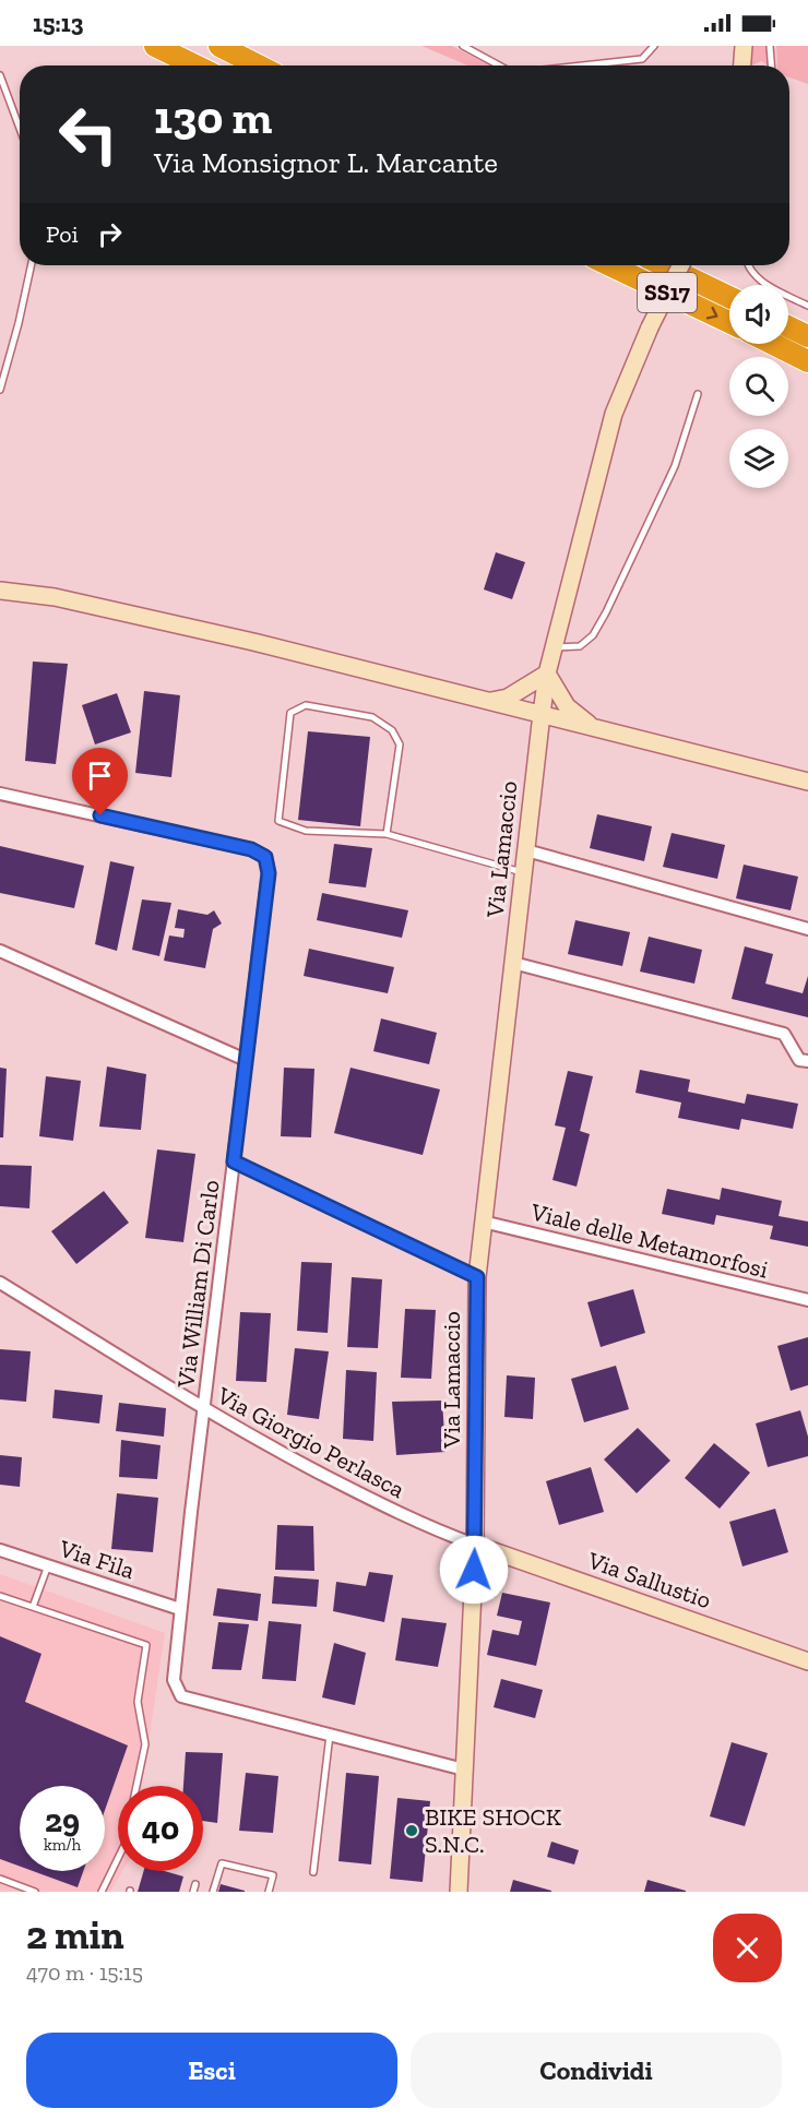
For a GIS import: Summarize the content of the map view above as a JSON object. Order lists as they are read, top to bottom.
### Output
{
  "streets": {
    "highway": ["SS17"],
    "street": [
      "Via Lamaccio",
      "Viale delle Metamorfosi",
      "Via William Di Carlo",
      "Via Giorgio Perlasca",
      "Via Fila",
      "Via Sallustio"
    ]
  },
  "crossings": [
    ["Via Lamaccio", "Viale delle Metamorfosi"],
    ["Via Lamaccio", "Via William Di Carlo"],
    ["Via Lamaccio", "Via Giorgio Perlasca"],
    ["Via Lamaccio", "Via Sallustio"],
    ["Via William Di Carlo", "Via Giorgio Perlasca"],
    ["Via William Di Carlo", "Via Fila"],
    ["Via Giorgio Perlasca", "Via Sallustio"]
  ],
  "places": ["BIKE SHOCK S.N.C."],
  "page": {
    "status": "15:13",
    "turn": ["130 m", "Via Monsignor L. Marcante"],
    "then": "Poi",
    "speed": "29 km/h",
    "limit": "40",
    "heading": ["2 min", "470 m · 15:15"],
    "buttons": ["Esci", "Condividi"]
  }
}
